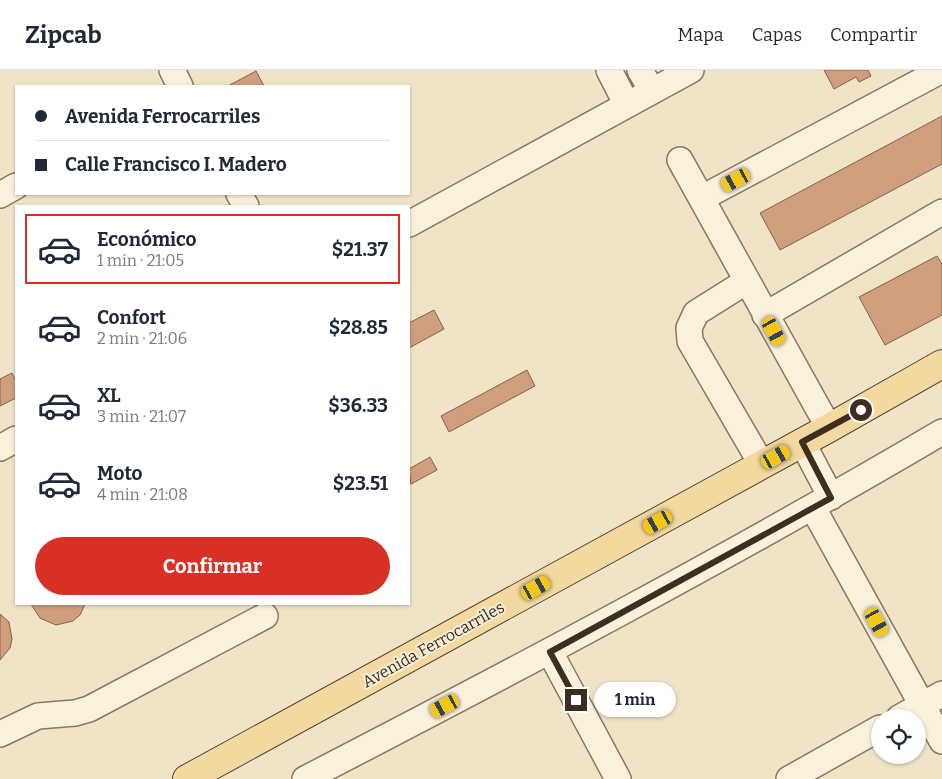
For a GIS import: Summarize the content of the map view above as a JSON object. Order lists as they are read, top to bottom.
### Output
{
  "streets": {
    "main road": ["Avenida Ferrocarriles"]
  },
  "page": {
    "header": "Zipcab",
    "nav": ["Mapa", "Capas", "Compartir"],
    "banner": ["Avenida Ferrocarriles", "Calle Francisco I. Madero"],
    "list": [
      {
        "name": "Económico",
        "note": "1 min · 21:05",
        "value": "$21.37"
      },
      {
        "name": "Confort",
        "note": "2 min · 21:06",
        "value": "$28.85"
      },
      {
        "name": "XL",
        "note": "3 min · 21:07",
        "value": "$36.33"
      },
      {
        "name": "Moto",
        "note": "4 min · 21:08",
        "value": "$23.51"
      }
    ],
    "buttons": "Confirmar",
    "bubble": "1 min"
  }
}
